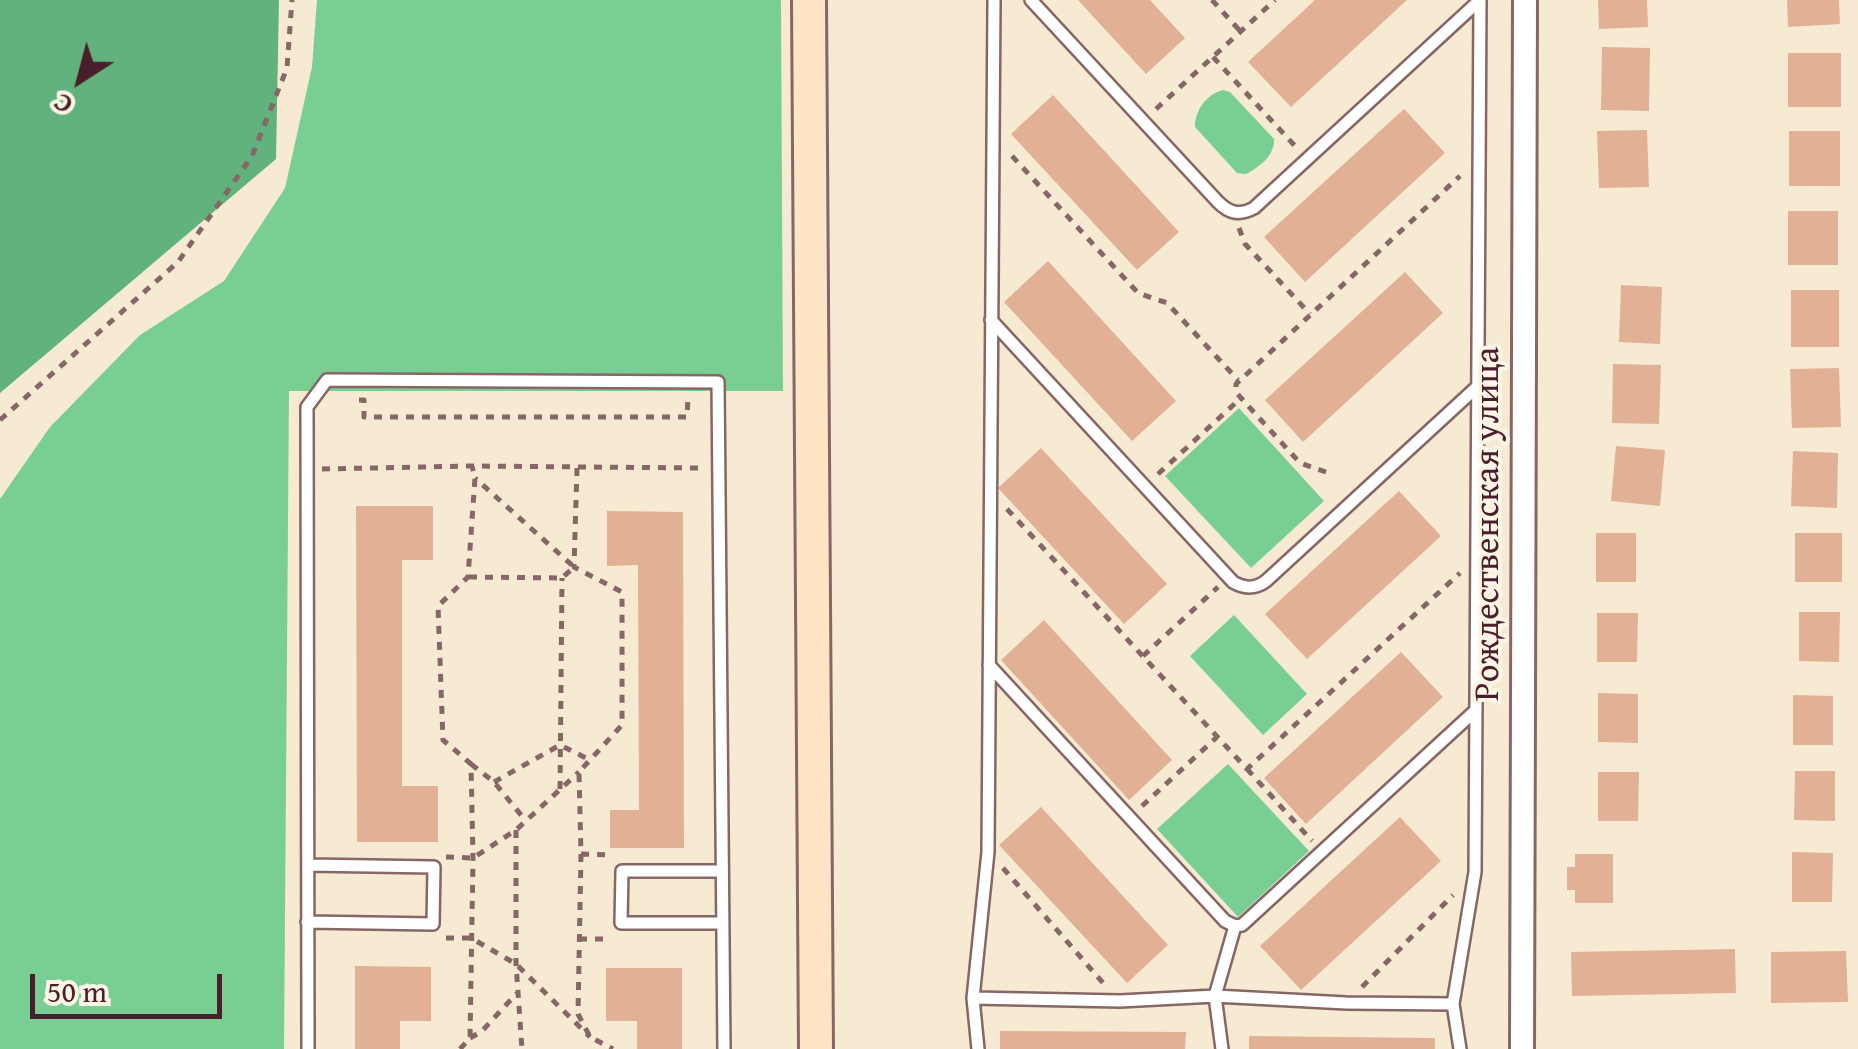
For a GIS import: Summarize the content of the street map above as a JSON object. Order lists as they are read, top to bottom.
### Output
{
  "streets": {
    "street": ["Рождественская улица"]
  },
  "scale_bar": "50 m",
  "north": "bottom left"
}
